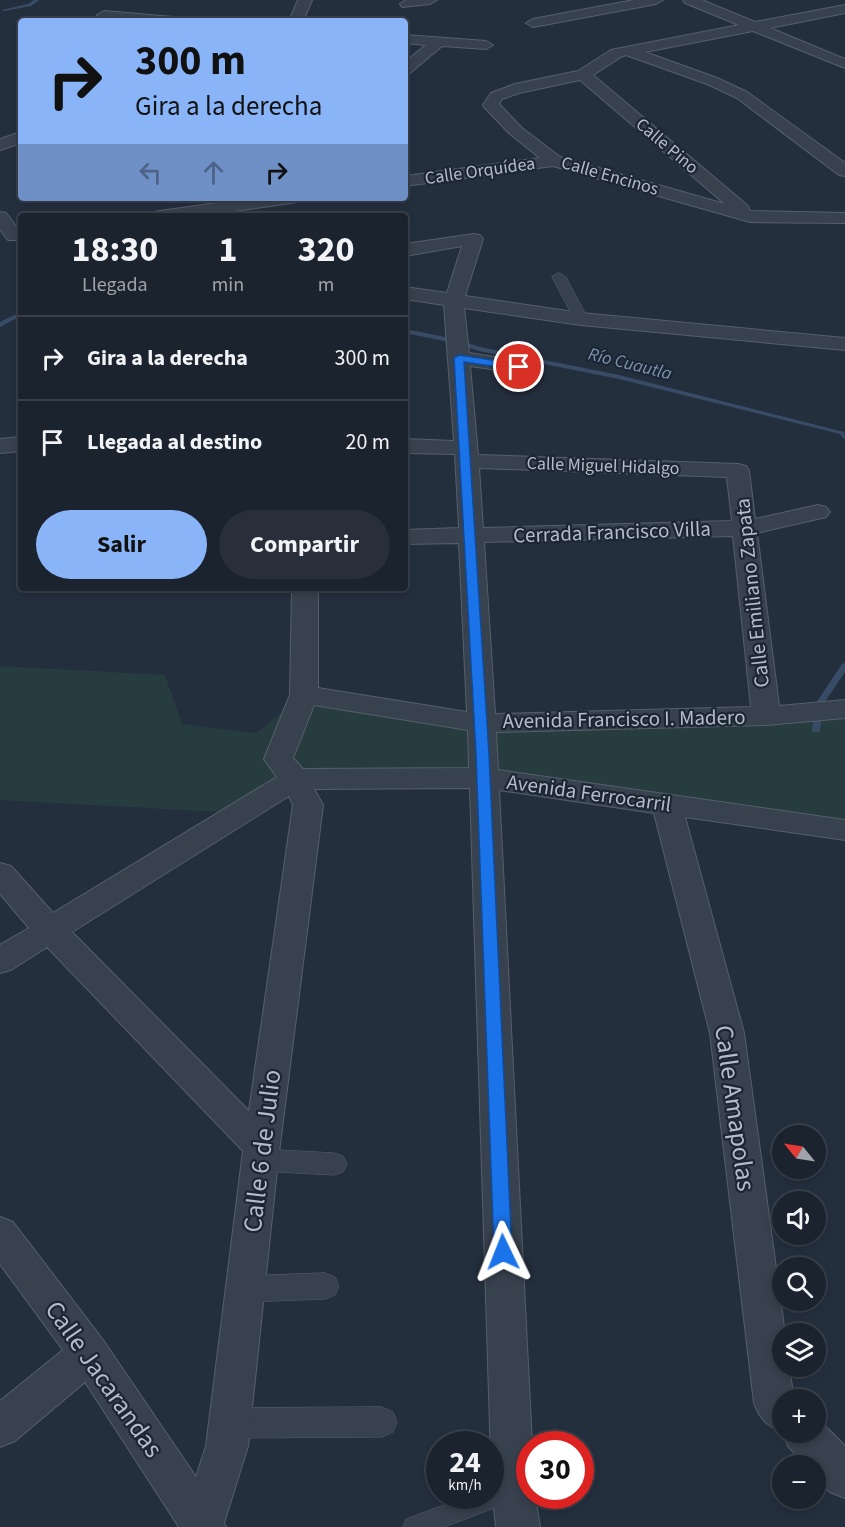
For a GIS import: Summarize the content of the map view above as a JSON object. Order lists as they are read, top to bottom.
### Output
{
  "streets": {
    "street": [
      "Calle Pino",
      "Calle Orquídea",
      "Calle Encinos",
      "Calle Miguel Hidalgo",
      "Cerrada Francisco Villa",
      "Calle Emiliano Zapata",
      "Avenida Francisco I. Madero",
      "Avenida Ferrocarril",
      "Calle Amapolas",
      "Calle 6 de Julio",
      "Calle Jacarandas"
    ]
  },
  "crossings": [
    ["Calle Pino", "Calle Encinos"],
    ["Calle Orquídea", "Calle Encinos"],
    ["Calle Miguel Hidalgo", "Calle Emiliano Zapata"],
    ["Cerrada Francisco Villa", "Calle Emiliano Zapata"],
    ["Calle Emiliano Zapata", "Avenida Francisco I. Madero"],
    ["Avenida Ferrocarril", "Calle Amapolas"],
    ["Avenida Ferrocarril", "Calle 6 de Julio"],
    ["Calle 6 de Julio", "Calle Jacarandas"]
  ],
  "water": ["Río Cuautla"],
  "north": "top left",
  "page": {
    "turn": ["300 m", "Gira a la derecha"],
    "eta": [
      "18:30",
      "Llegada",
      "1",
      "min",
      "320",
      "m"
    ],
    "list": [
      {
        "name": "Gira a la derecha",
        "value": "300 m"
      },
      {
        "name": "Llegada al destino",
        "value": "20 m"
      }
    ],
    "buttons": ["Salir", "Compartir"],
    "map_buttons": ["+", "−"],
    "speed": "24 km/h",
    "limit": "30"
  }
}
